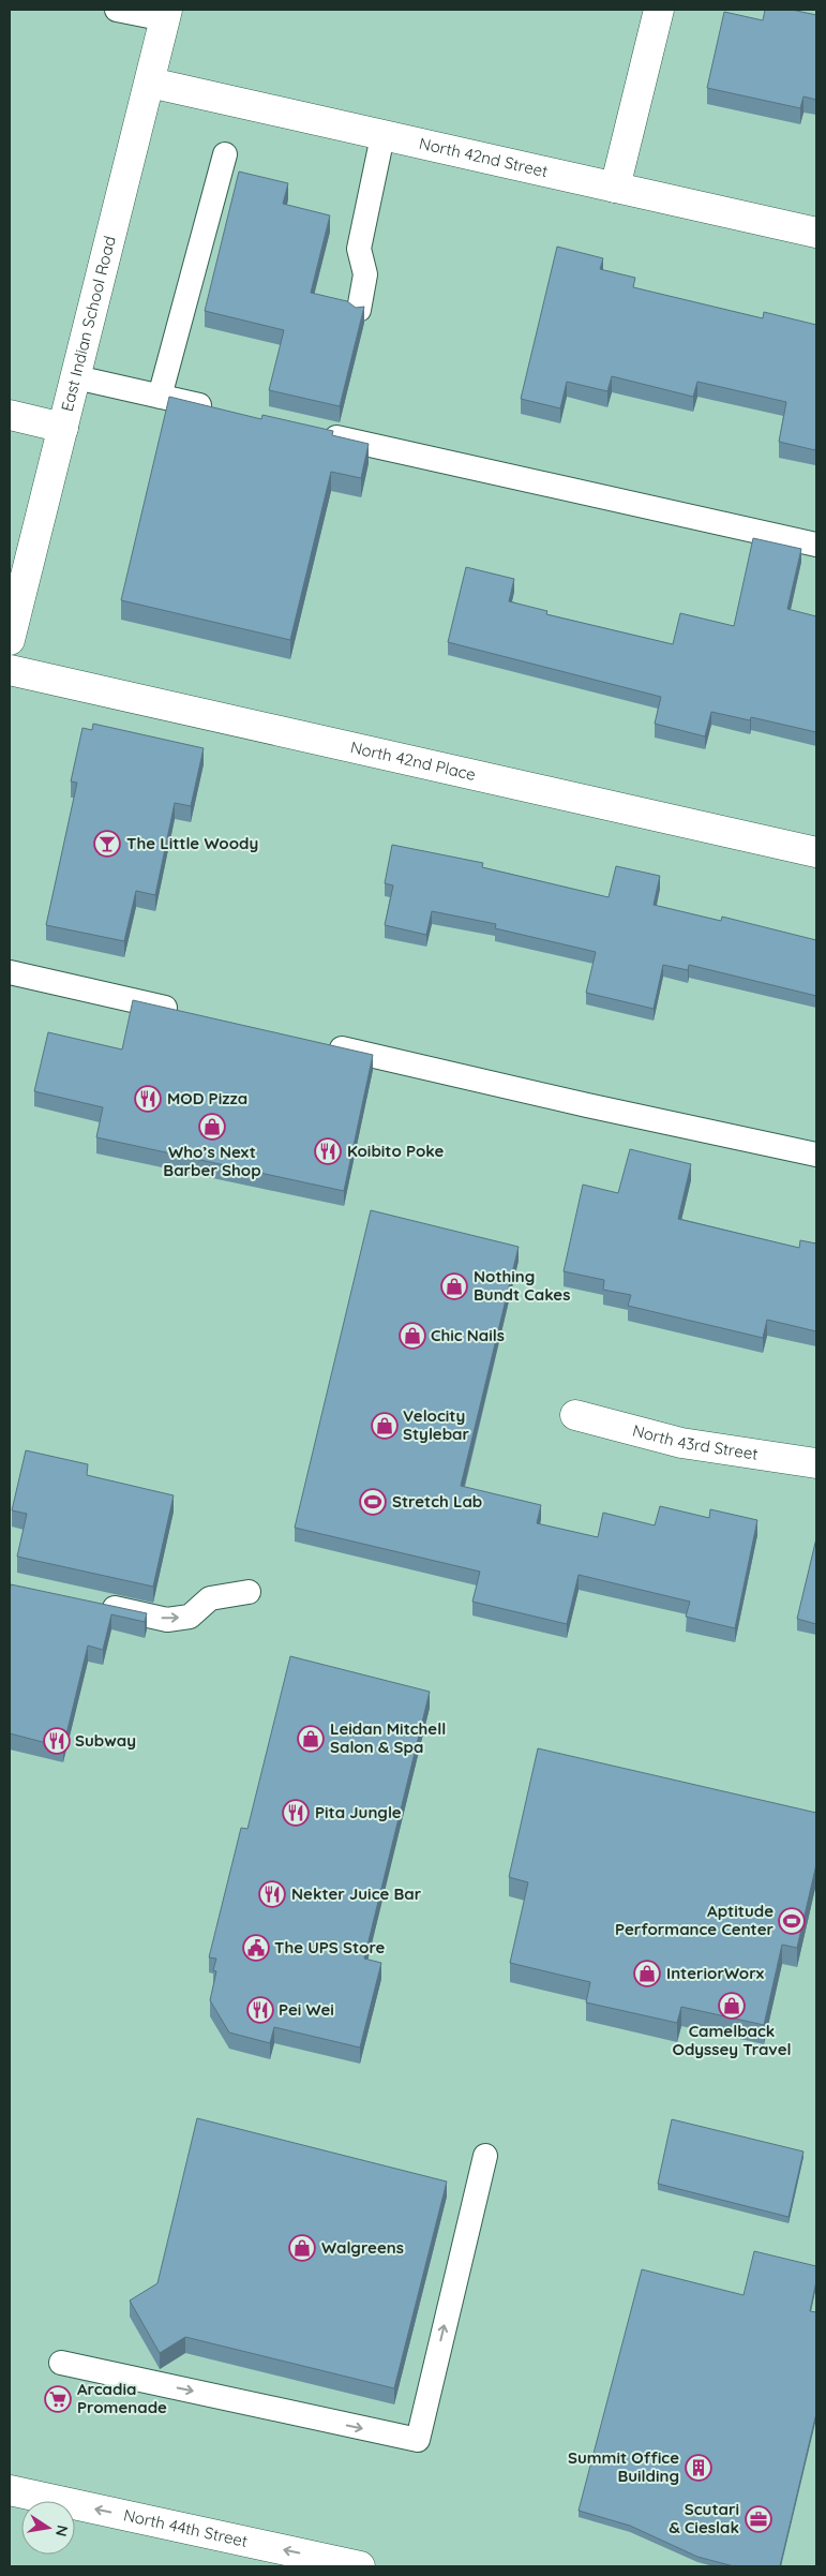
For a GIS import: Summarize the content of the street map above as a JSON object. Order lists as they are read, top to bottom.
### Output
{
  "streets": {
    "street": [
      "North 42nd Street",
      "East Indian School Road",
      "North 42nd Place",
      "North 43rd Street",
      "North 44th Street"
    ]
  },
  "crossings": [
    ["North 42nd Street", "East Indian School Road"]
  ],
  "one_way": ["North 44th Street"],
  "places": {
    "bar": ["The Little Woody"],
    "restaurant": [
      "MOD Pizza",
      "Koibito Poke",
      "Subway",
      "Pita Jungle",
      "Nekter Juice Bar",
      "Pei Wei"
    ],
    "shop": [
      "Who’s Next Barber Shop",
      "Nothing Bundt Cakes",
      "Chic Nails",
      "Velocity Stylebar",
      "Leidan Mitchell Salon & Spa",
      "InteriorWorx",
      "Camelback Odyssey Travel",
      "Walgreens"
    ],
    "sports": ["Stretch Lab", "Aptitude Performance Center"],
    "public building": ["The UPS Store"],
    "supermarket": ["Arcadia Promenade"],
    "building": ["Summit Office Building"],
    "office": ["Scutari & Cieslak"]
  },
  "north": "right"
}
